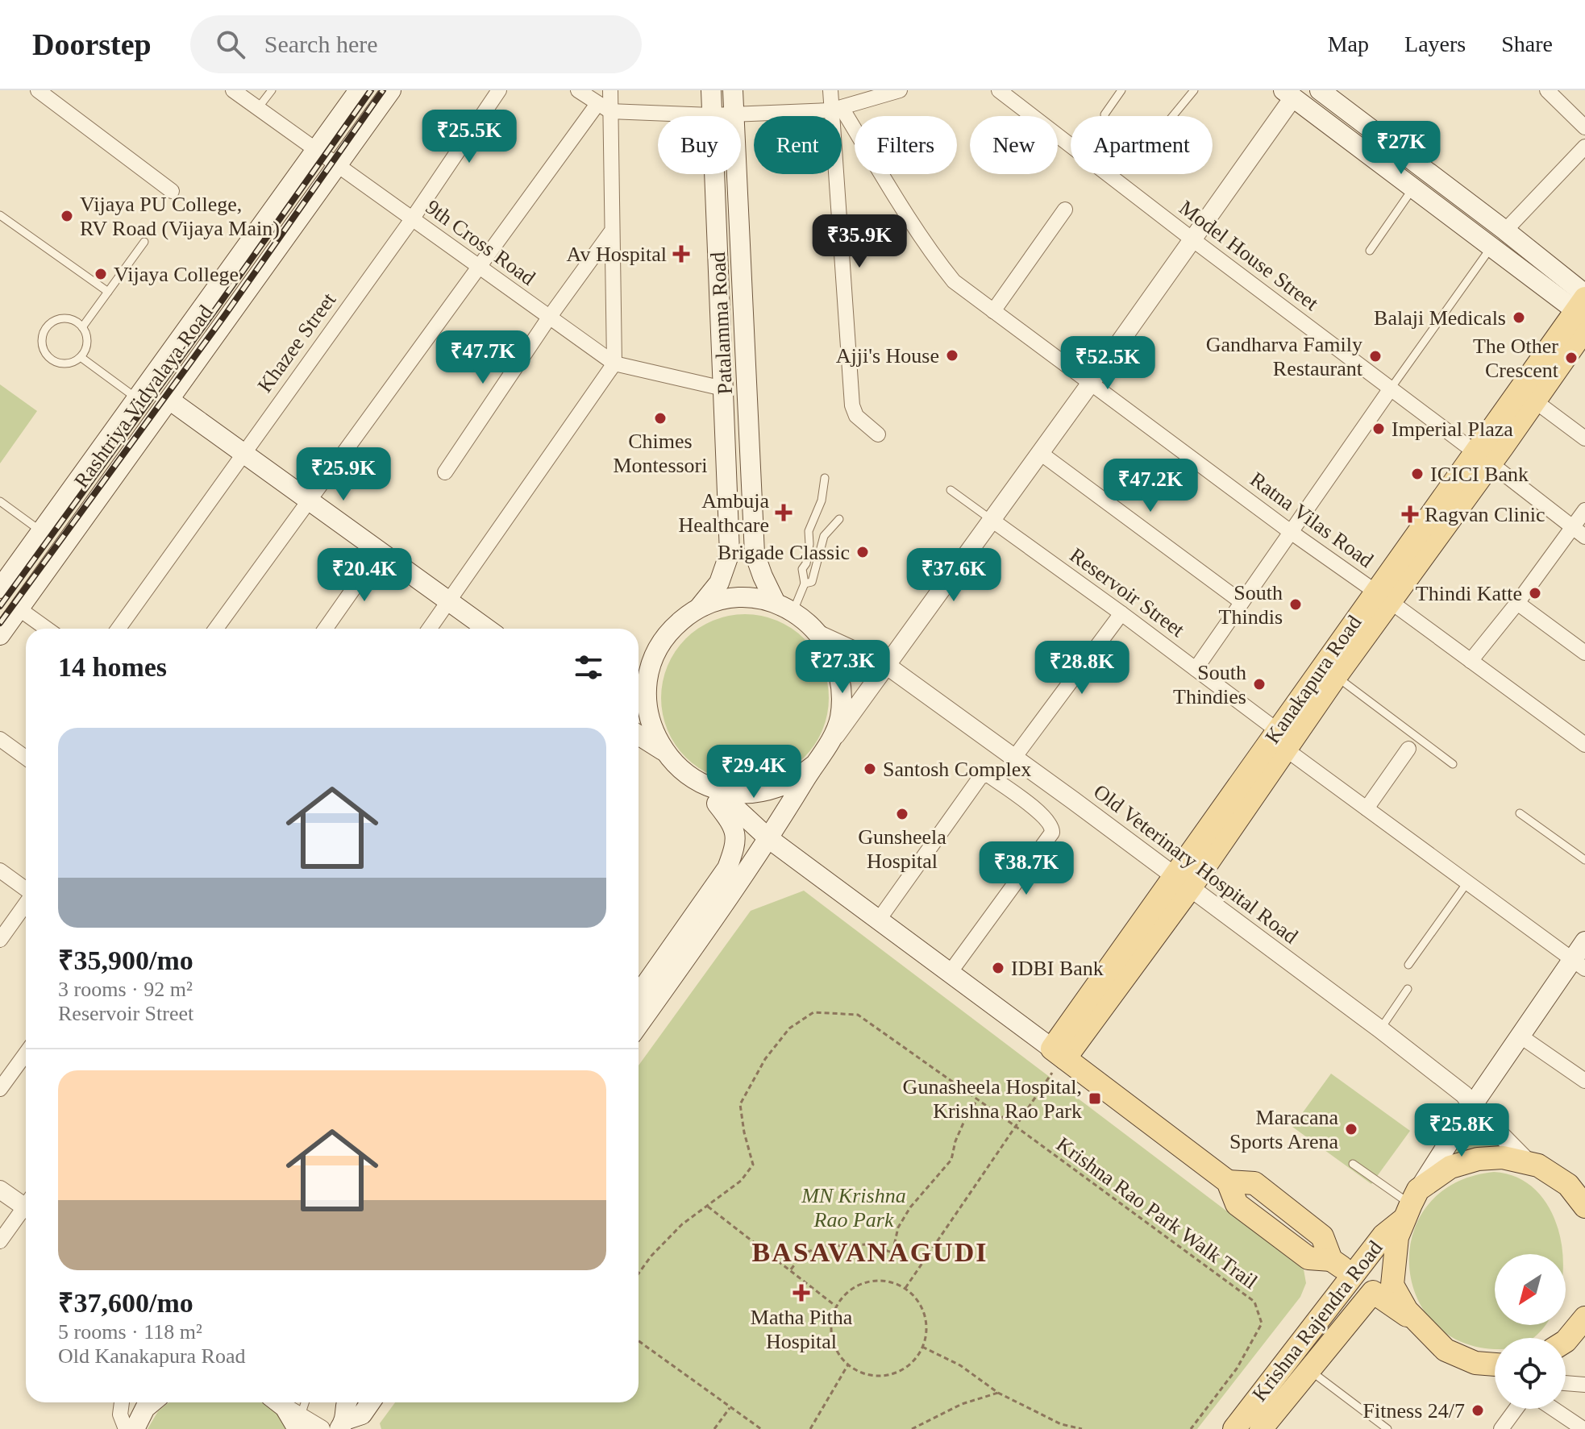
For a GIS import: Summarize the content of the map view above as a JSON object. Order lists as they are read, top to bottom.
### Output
{
  "streets": {
    "main road": [
      "Patalamma Road",
      "Rashtriya Vidyalaya Road",
      "Kanakapura Road",
      "Krishna Rajendra Road"
    ],
    "street": [
      "9th Cross Road",
      "Model House Street",
      "Khazee Street",
      "Ratna Vilas Road",
      "Reservoir Street",
      "Old Veterinary Hospital Road"
    ],
    "path": ["Krishna Rao Park Walk Trail"]
  },
  "crossings": [
    ["9th Cross Road", "Patalamma Road"],
    ["9th Cross Road", "Khazee Street"],
    ["9th Cross Road", "Rashtriya Vidyalaya Road"],
    ["Model House Street", "Kanakapura Road"],
    ["Patalamma Road", "Old Veterinary Hospital Road"],
    ["Ratna Vilas Road", "Kanakapura Road"],
    ["Reservoir Street", "Kanakapura Road"],
    ["Kanakapura Road", "Old Veterinary Hospital Road"],
    ["Old Veterinary Hospital Road", "Krishna Rajendra Road"]
  ],
  "districts": ["BASAVANAGUDI"],
  "parks": ["MN Krishna Rao Park"],
  "places": {
    "other": [
      "Vijaya PU College, RV Road (Vijaya Main)",
      "Vijaya College",
      "Balaji Medicals",
      "Ajji's House",
      "Gandharva Family Restaurant",
      "The Other Crescent",
      "Chimes Montessori",
      "Imperial Plaza",
      "ICICI Bank",
      "Brigade Classic",
      "Thindi Katte",
      "South Thindis",
      "South Thindies",
      "Santosh Complex",
      "Gunsheela Hospital",
      "IDBI Bank",
      "Maracana Sports Arena",
      "Fitness 24/7"
    ],
    "health": [
      "Av Hospital",
      "Ambuja Healthcare",
      "Ragvan Clinic",
      "Matha Pitha Hospital"
    ],
    "transit": ["Gunasheela Hospital, Krishna Rao Park"]
  },
  "north": "bottom left",
  "page": {
    "header": "Doorstep",
    "search": "Search here",
    "nav": ["Map", "Layers", "Share"],
    "price": [
      "₹25.5K",
      "₹27K",
      "₹35.9K",
      "₹47.7K",
      "₹52.5K",
      "₹25.9K",
      "₹47.2K",
      "₹20.4K",
      "₹37.6K",
      "₹27.3K",
      "₹28.8K",
      "₹29.4K",
      "₹38.7K",
      "₹25.8K"
    ],
    "chip": [
      "Buy",
      "Rent",
      "Filters",
      "New",
      "Apartment"
    ],
    "heading": "14 homes",
    "list": [
      {
        "name": "₹35,900/mo",
        "note": "3 rooms · 92 m² · Reservoir Street"
      },
      {
        "name": "₹37,600/mo",
        "note": "5 rooms · 118 m² · Old Kanakapura Road"
      }
    ]
  }
}
